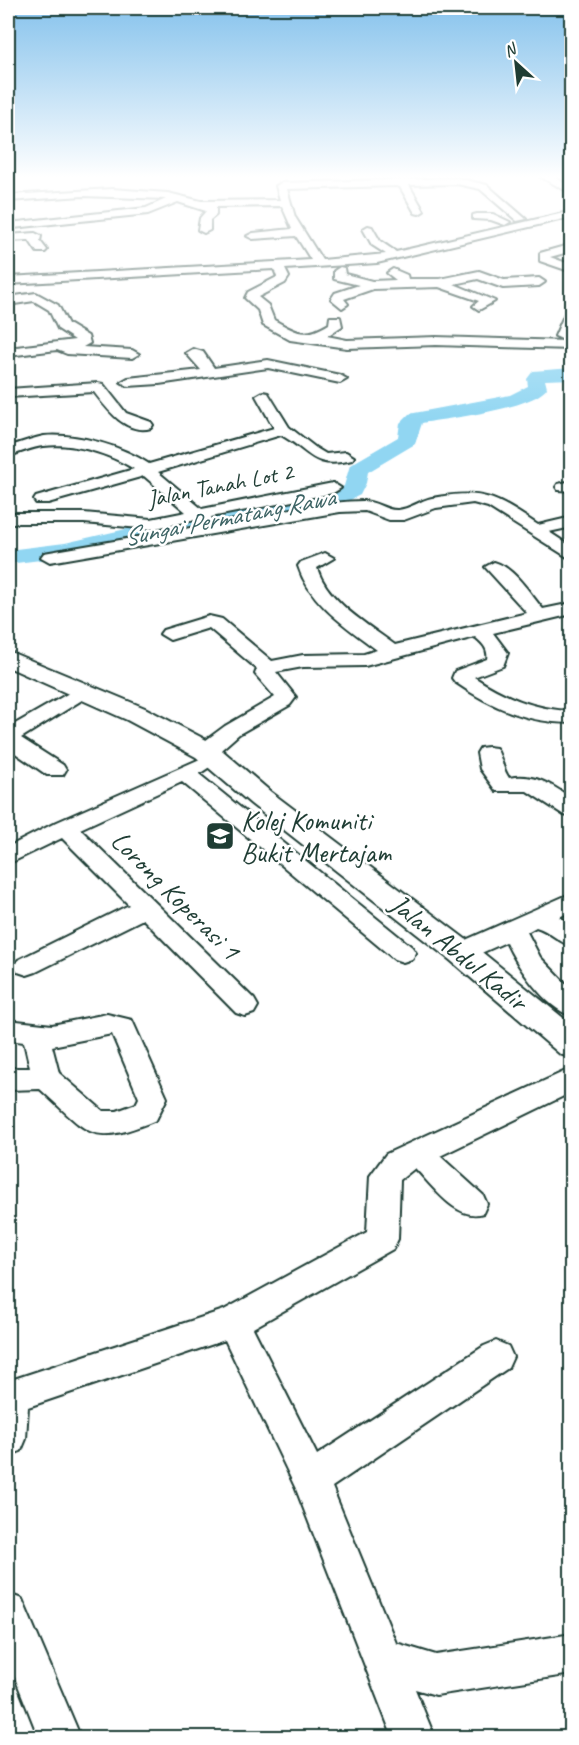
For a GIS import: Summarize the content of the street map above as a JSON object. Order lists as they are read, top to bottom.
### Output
{
  "streets": {
    "main road": ["Jalan Abdul Kadir"],
    "street": ["Jalan Tanah Lot 2", "Lorong Koperasi 1"]
  },
  "water": ["Sungai Permatang Rawa"],
  "places": {
    "school or university": ["Kolej Komuniti Bukit Mertajam"]
  },
  "north": "top left"
}
